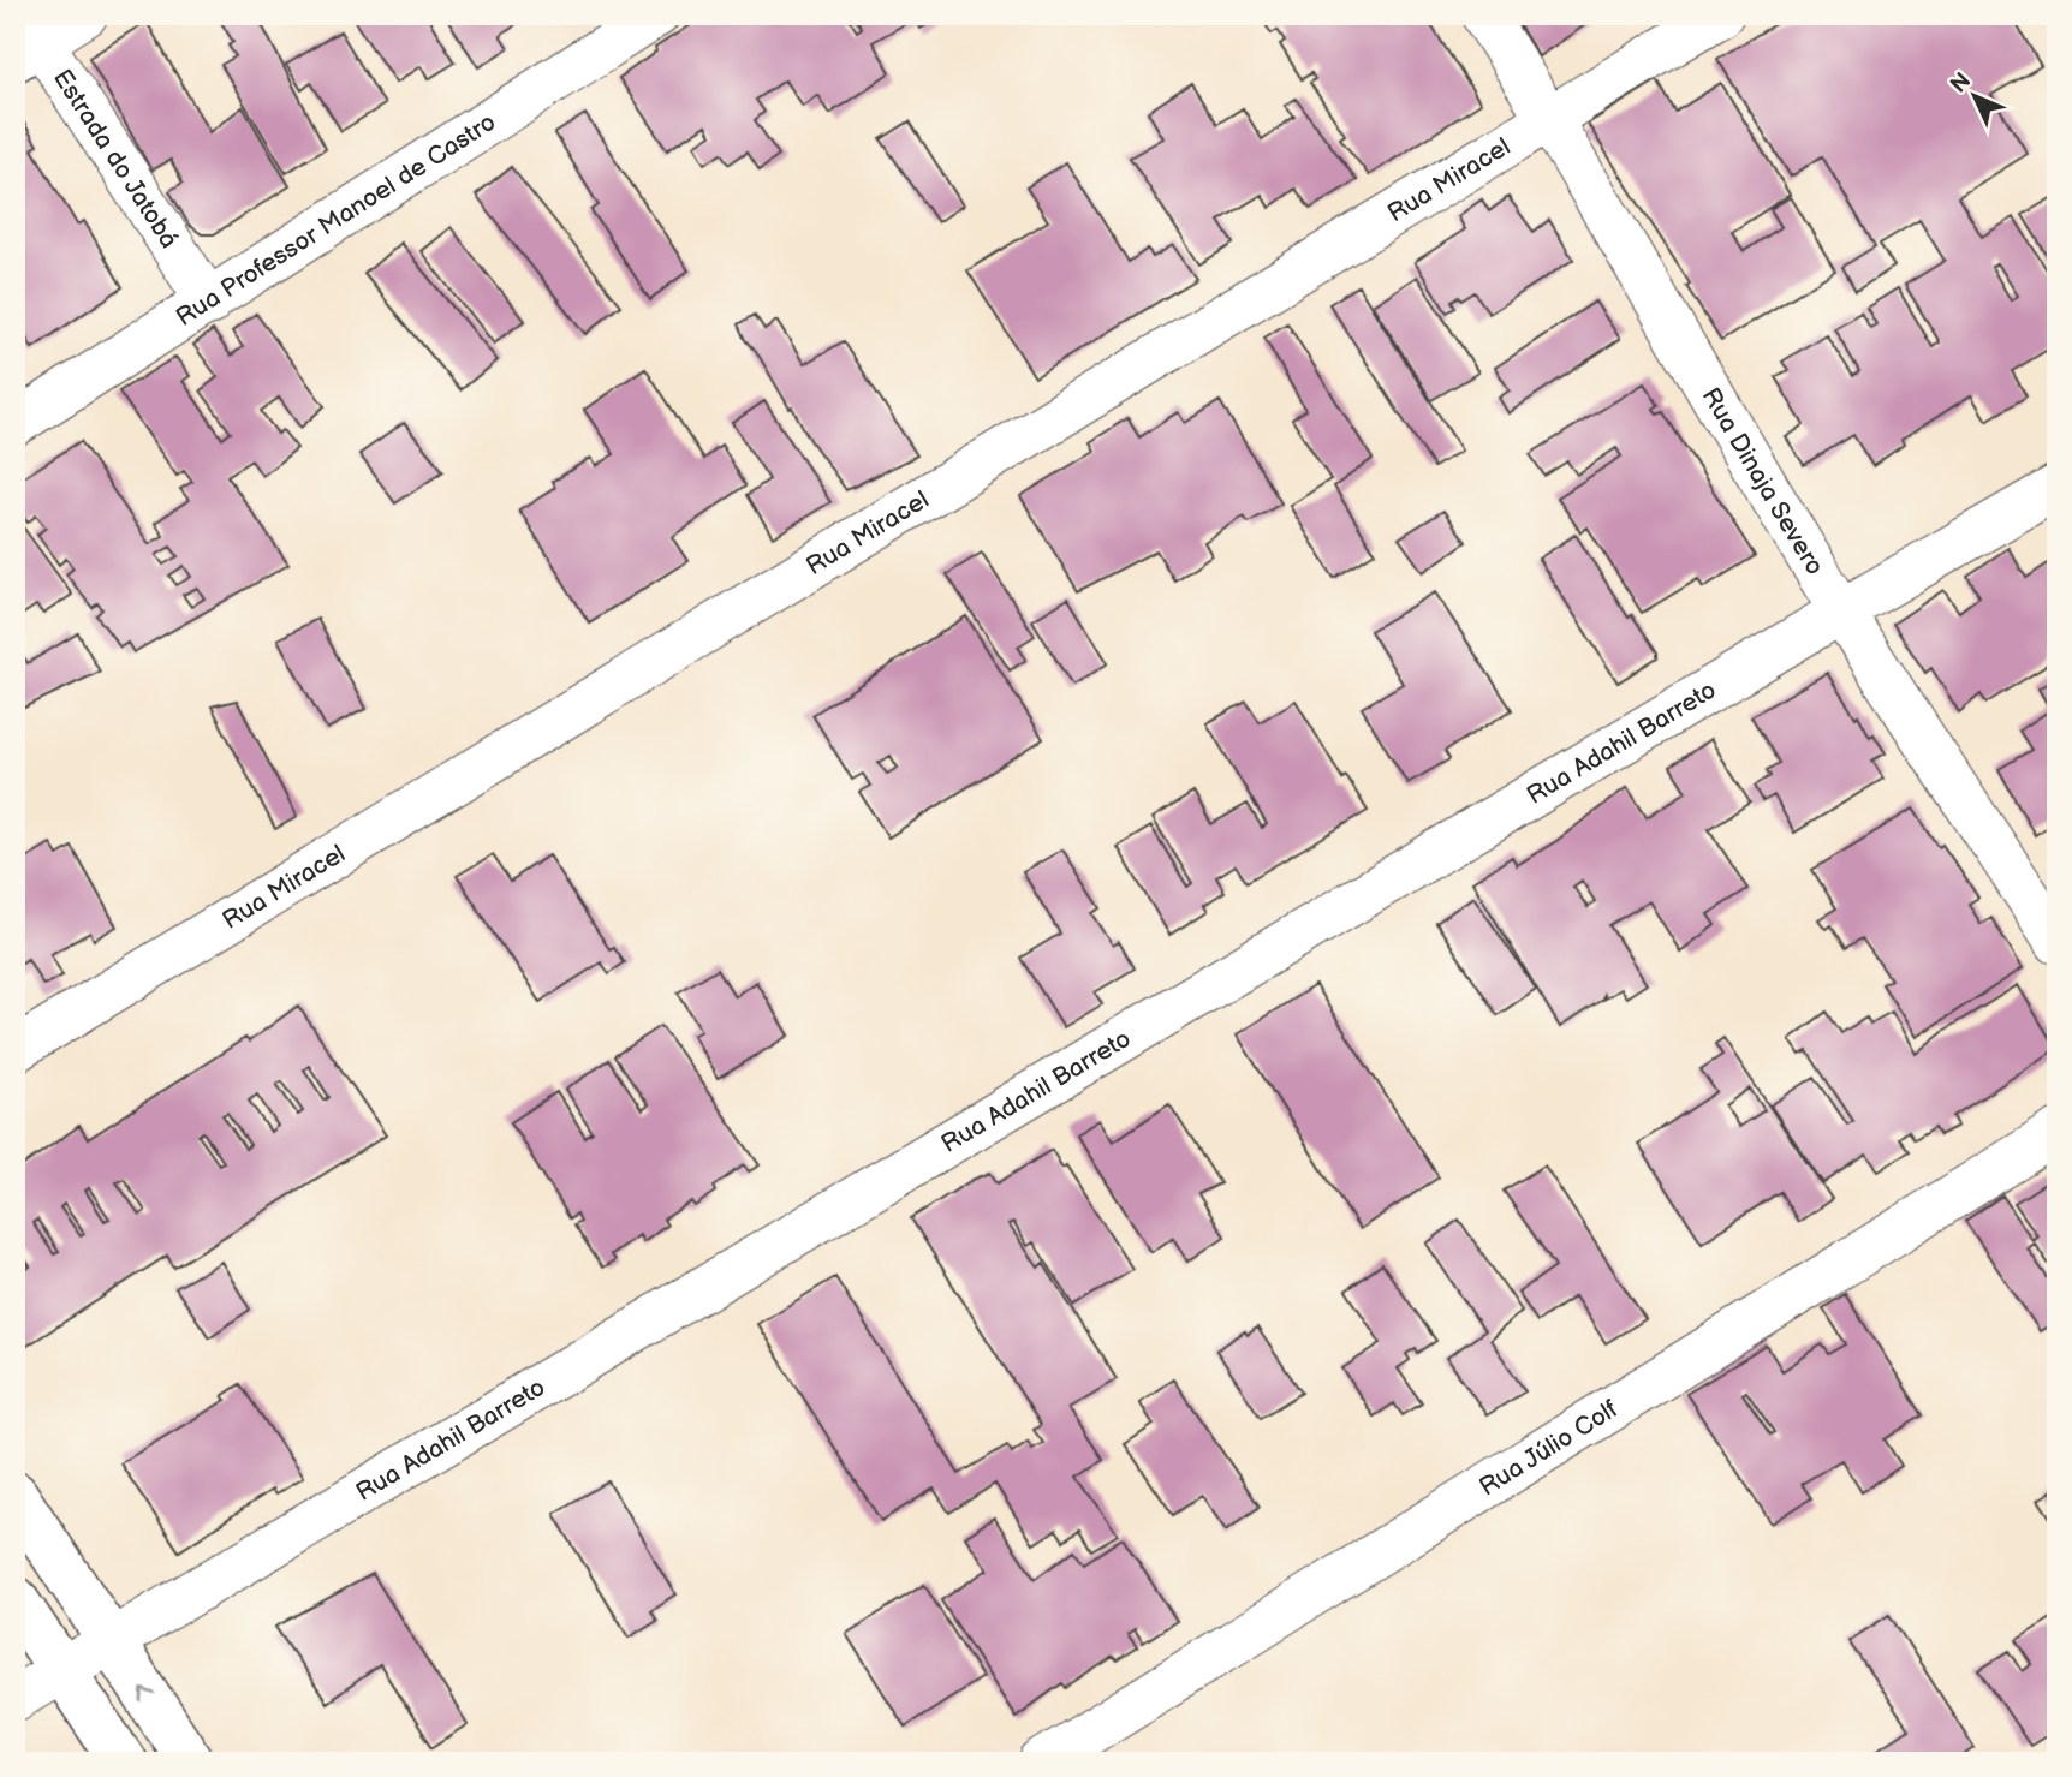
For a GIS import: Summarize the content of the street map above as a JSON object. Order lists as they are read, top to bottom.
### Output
{
  "streets": {
    "street": [
      "Estrada do Jatobá",
      "Rua Miracel",
      "Rua Professor Manoel de Castro",
      "Rua Dinaja Severo",
      "Rua Adahil Barreto",
      "Rua Júlio Colf"
    ]
  },
  "crossings": [
    ["Estrada do Jatobá", "Rua Professor Manoel de Castro"],
    ["Rua Miracel", "Rua Dinaja Severo"],
    ["Rua Dinaja Severo", "Rua Adahil Barreto"]
  ],
  "north": "top left"
}
